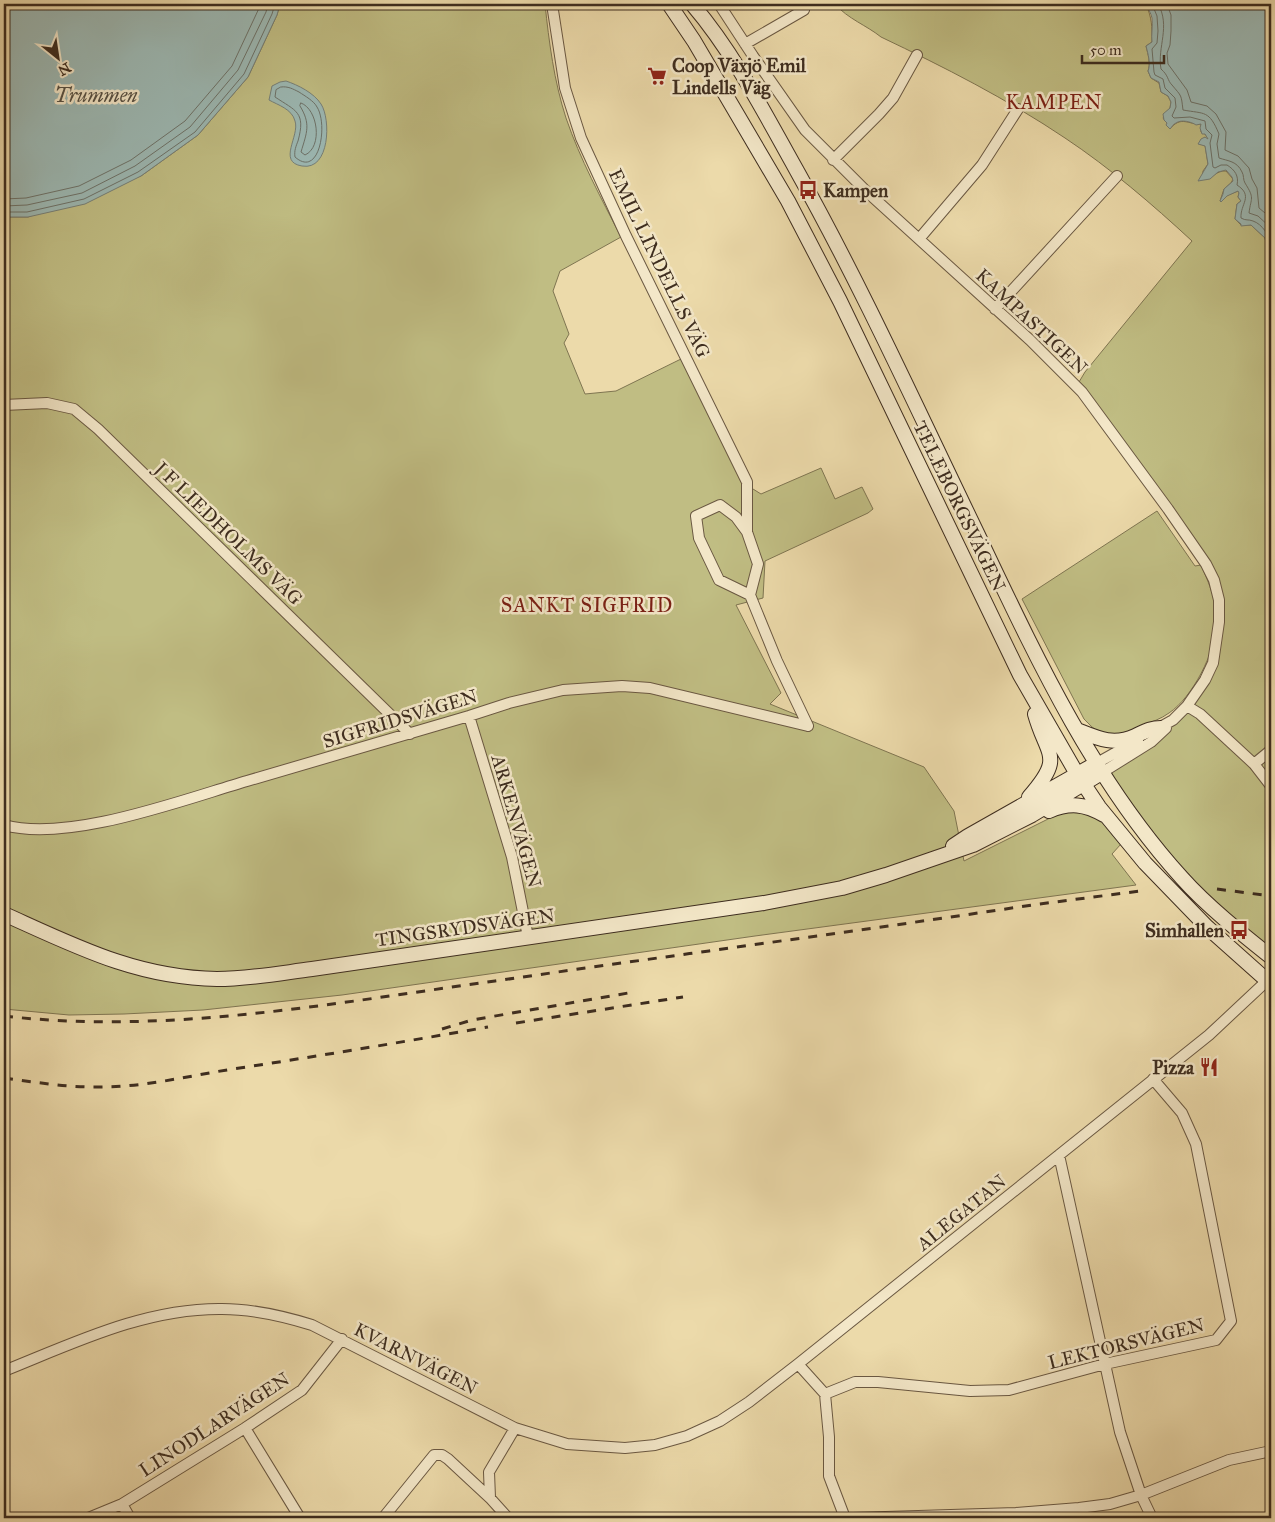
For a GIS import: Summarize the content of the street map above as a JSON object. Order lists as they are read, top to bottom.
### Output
{
  "streets": {
    "main road": ["TELEBORGSVÄGEN", "TINGSRYDSVÄGEN"],
    "street": [
      "EMIL LINDELLS VÄG",
      "KAMPASTIGEN",
      "J F LIEDHOLMS VÄG",
      "SIGFRIDSVÄGEN",
      "ARKENVÄGEN",
      "ALEGATAN",
      "LEKTORSVÄGEN",
      "KVARNVÄGEN",
      "LINODLARVÄGEN"
    ]
  },
  "crossings": [
    ["EMIL LINDELLS VÄG", "SIGFRIDSVÄGEN"],
    ["KAMPASTIGEN", "TELEBORGSVÄGEN"],
    ["KAMPASTIGEN", "TINGSRYDSVÄGEN"],
    ["TELEBORGSVÄGEN", "TINGSRYDSVÄGEN"],
    ["TELEBORGSVÄGEN", "ALEGATAN"],
    ["J F LIEDHOLMS VÄG", "SIGFRIDSVÄGEN"],
    ["SIGFRIDSVÄGEN", "ARKENVÄGEN"],
    ["ARKENVÄGEN", "TINGSRYDSVÄGEN"],
    ["ALEGATAN", "LEKTORSVÄGEN"],
    ["ALEGATAN", "KVARNVÄGEN"],
    ["KVARNVÄGEN", "LINODLARVÄGEN"]
  ],
  "districts": ["KAMPEN", "SANKT SIGFRID"],
  "water": ["Trummen"],
  "places": {
    "supermarket": ["Coop Växjö Emil Lindells Väg"],
    "bus stop": ["Kampen", "Simhallen"],
    "restaurant": ["Pizza"]
  },
  "scale_bar": "50 m",
  "north": "bottom right"
}
